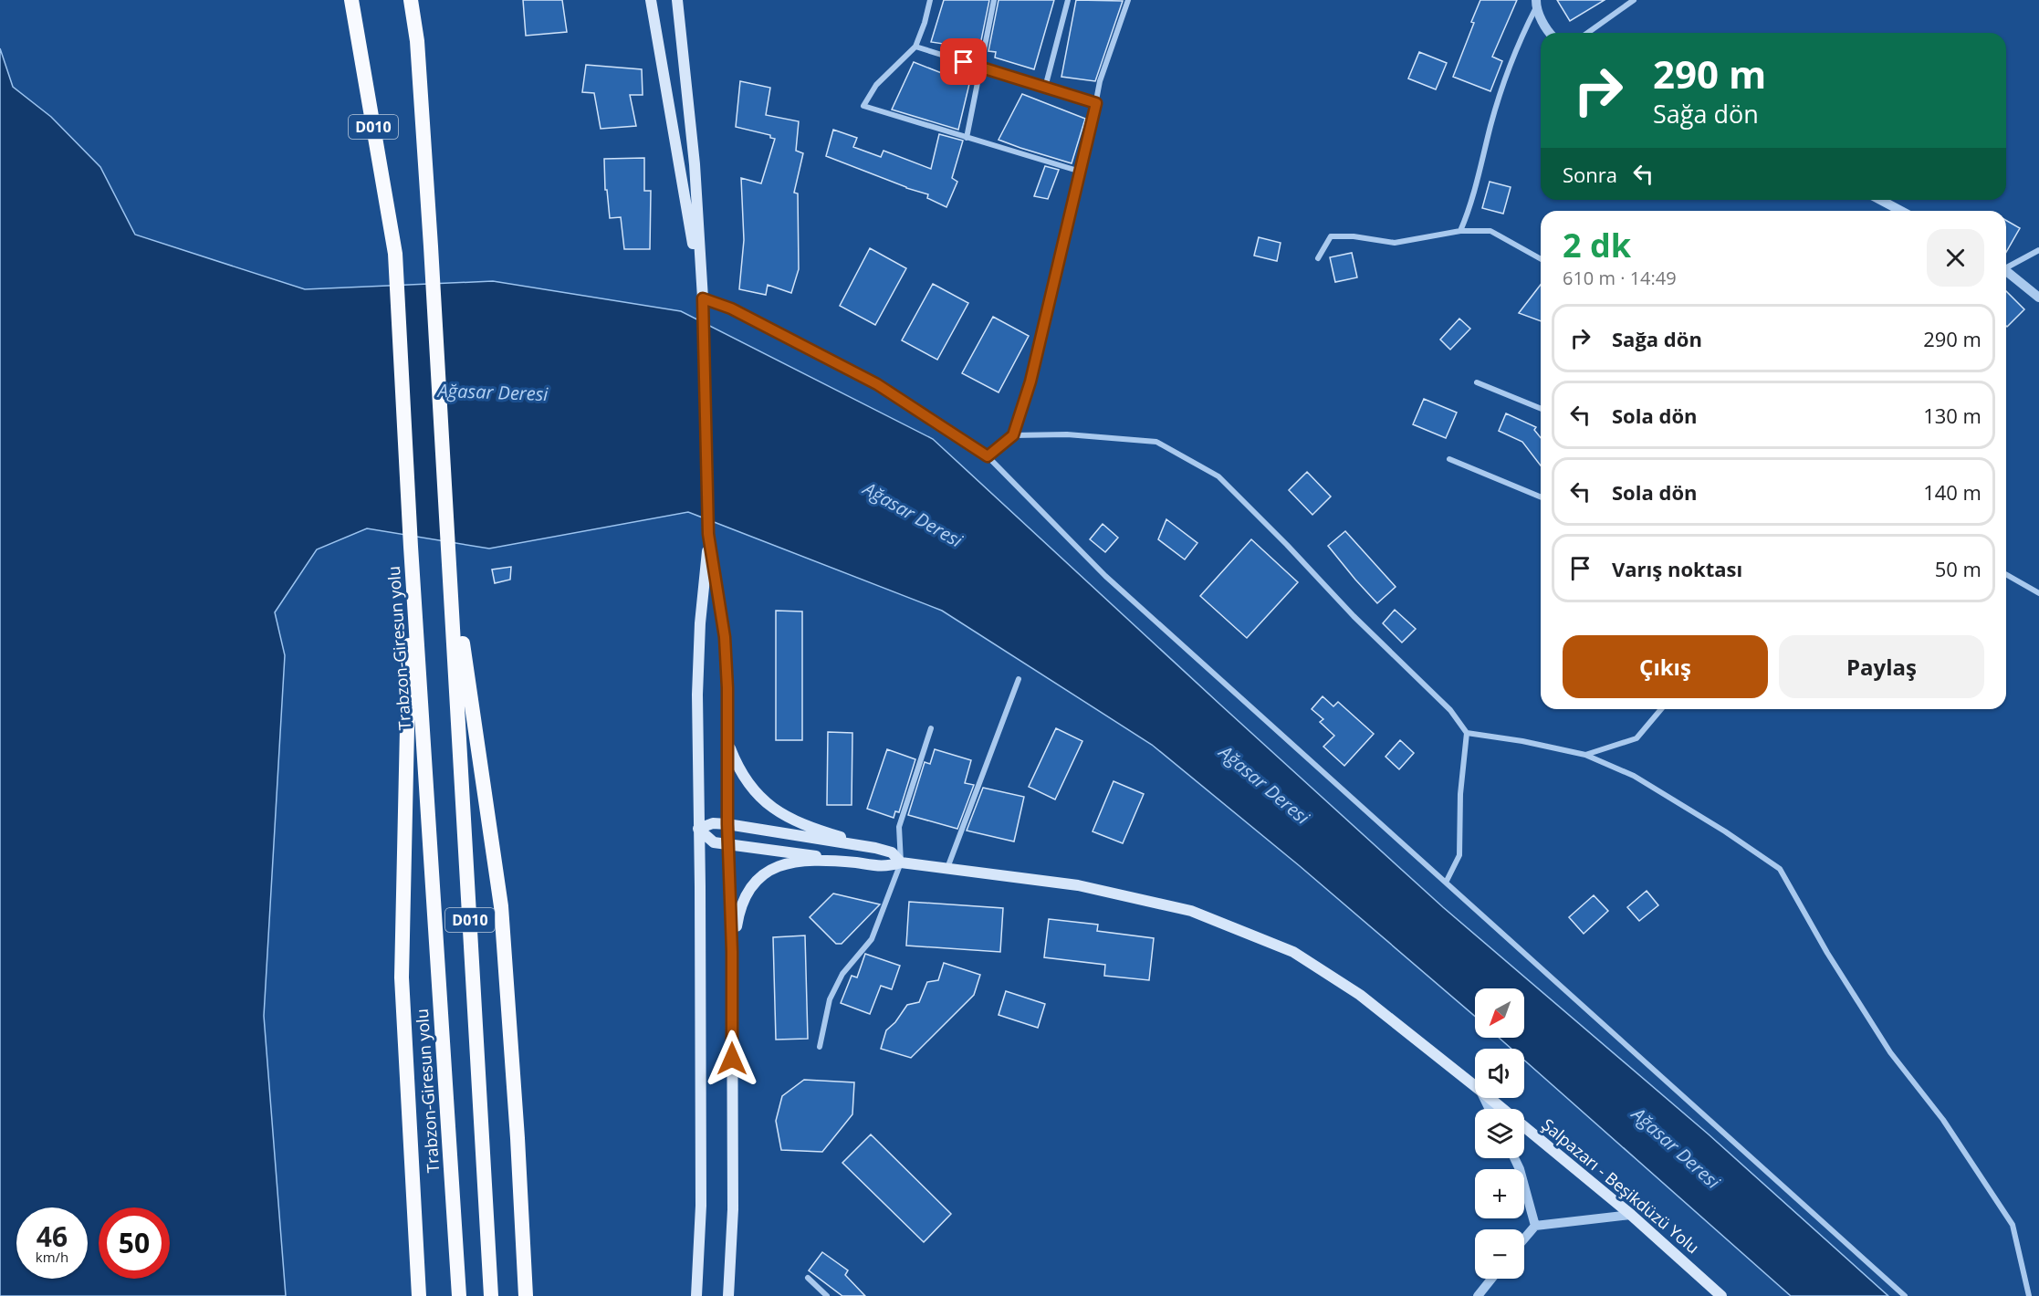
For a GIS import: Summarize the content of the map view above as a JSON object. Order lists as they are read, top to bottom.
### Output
{
  "streets": {
    "highway": ["D010", "Trabzon-Giresun yolu"],
    "main road": ["Şalpazarı - Beşikdüzü Yolu"]
  },
  "water": ["Ağasar Deresi"],
  "north": "bottom left",
  "page": {
    "turn": ["290 m", "Sağa dön"],
    "then": "Sonra",
    "heading": ["2 dk", "610 m · 14:49"],
    "list": [
      {
        "name": "Sağa dön",
        "value": "290 m"
      },
      {
        "name": "Sola dön",
        "value": "130 m"
      },
      {
        "name": "Sola dön",
        "value": "140 m"
      },
      {
        "name": "Varış noktası",
        "value": "50 m"
      }
    ],
    "buttons": ["Çıkış", "Paylaş"],
    "map_buttons": ["+", "−"],
    "speed": "46 km/h",
    "limit": "50"
  }
}
